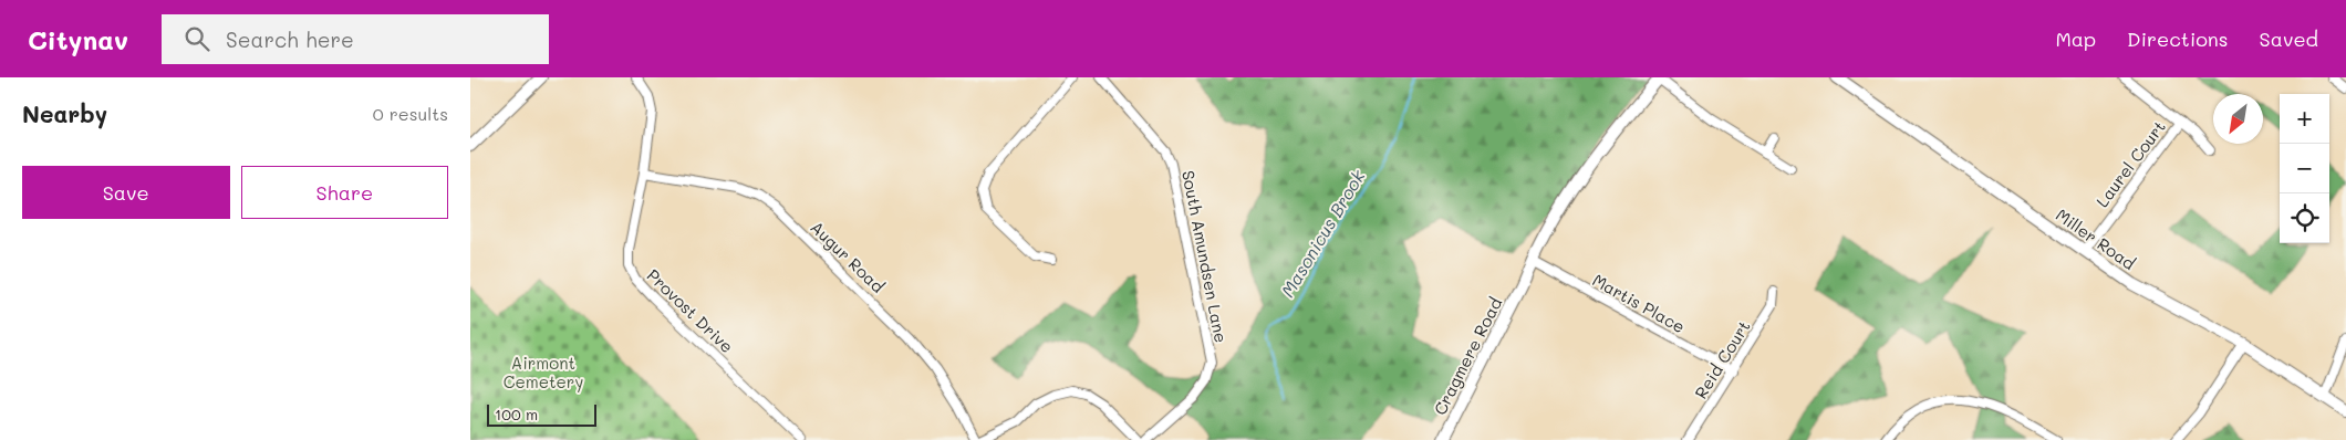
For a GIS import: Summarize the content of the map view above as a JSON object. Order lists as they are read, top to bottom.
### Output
{
  "streets": {
    "street": [
      "Laurel Court",
      "Miller Road",
      "Augur Road",
      "South Amundsen Lane",
      "Martis Place",
      "Provost Drive",
      "Cragmere Road",
      "Reid Court"
    ]
  },
  "crossings": [
    ["Laurel Court", "Miller Road"],
    ["Augur Road", "Provost Drive"],
    ["Martis Place", "Cragmere Road"],
    ["Martis Place", "Reid Court"]
  ],
  "water": ["Masonicus Brook"],
  "parks": ["Airmont Cemetery"],
  "scale_bar": "100 m",
  "north": "bottom left",
  "page": {
    "header": "Citynav",
    "search": "Search here",
    "nav": ["Map", "Directions", "Saved"],
    "heading": ["Nearby", "0 results"],
    "map_buttons": ["+", "−"],
    "buttons": ["Save", "Share"],
    "scale": "100 m"
  }
}
